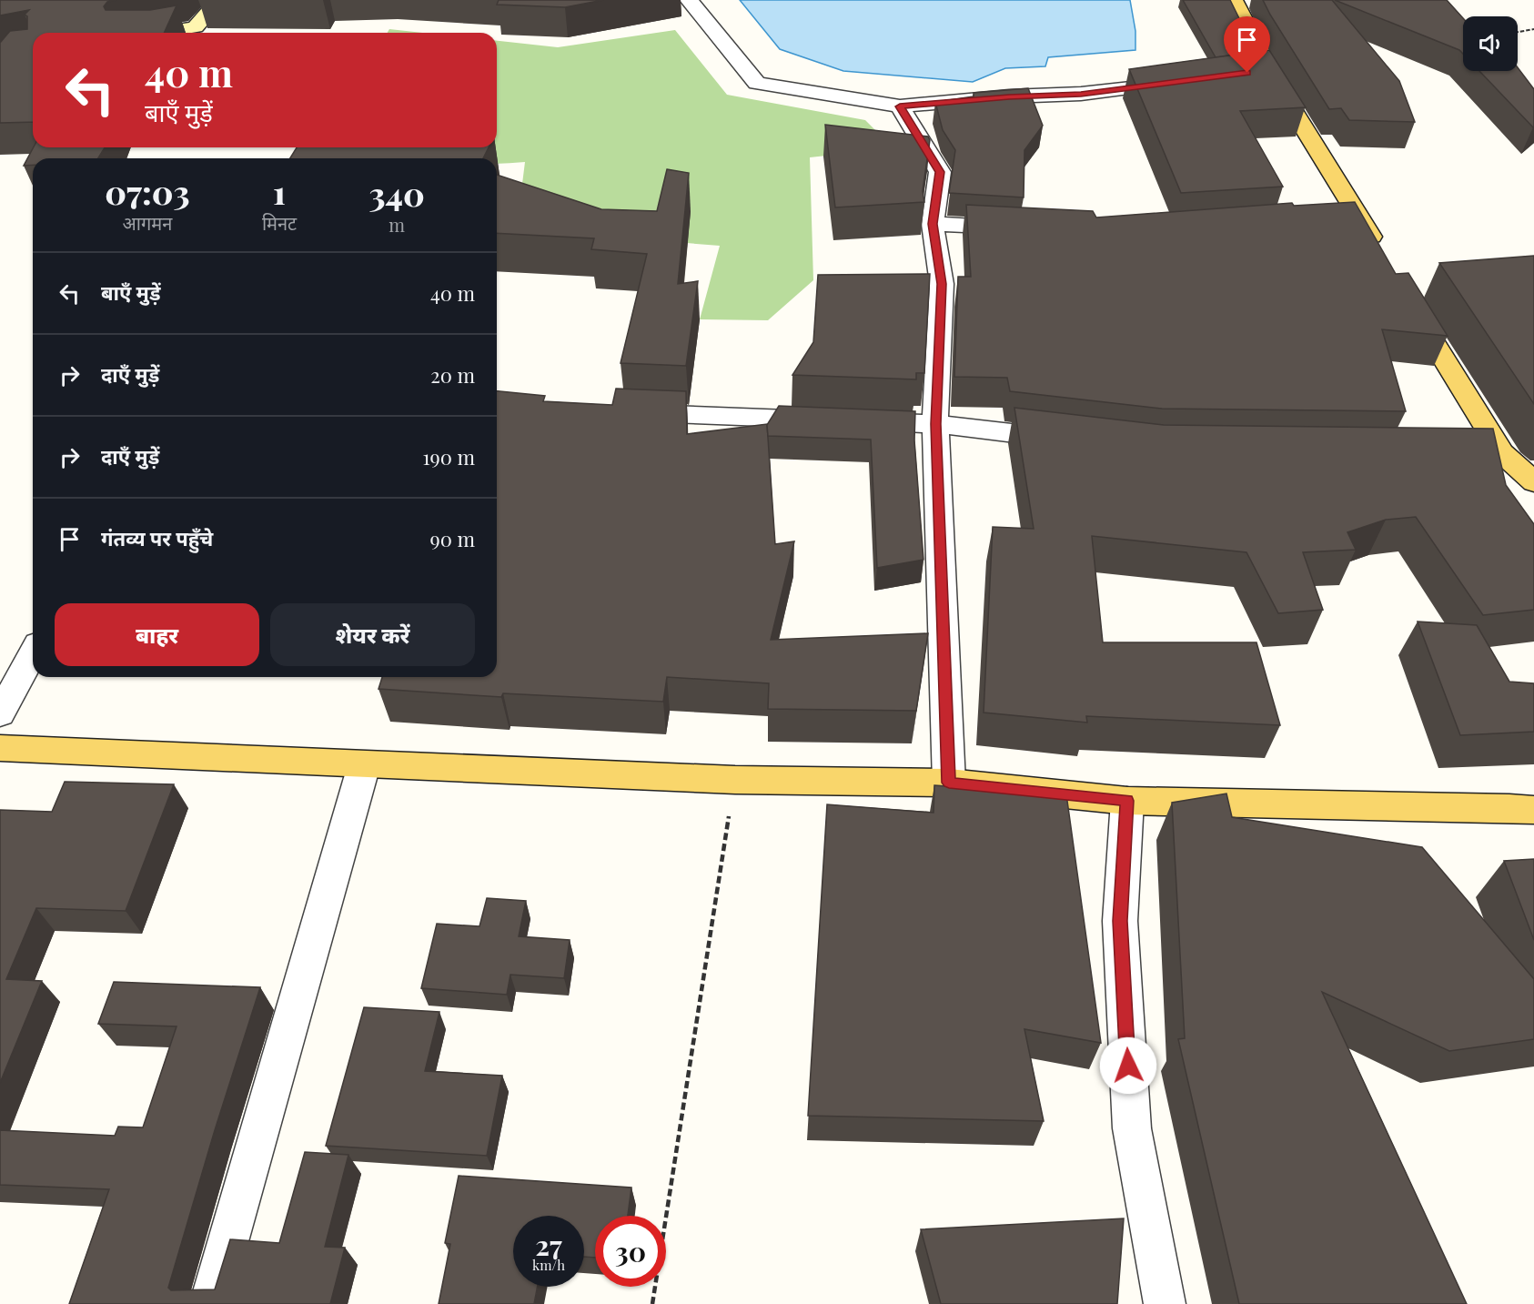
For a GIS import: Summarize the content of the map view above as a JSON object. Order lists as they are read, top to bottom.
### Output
{
  "page": {
    "turn": ["40 m", "बाएँ मुड़ें"],
    "eta": [
      "07:03",
      "आगमन",
      "1",
      "मिनट",
      "340",
      "m"
    ],
    "list": [
      {
        "name": "बाएँ मुड़ें",
        "value": "40 m"
      },
      {
        "name": "दाएँ मुड़ें",
        "value": "20 m"
      },
      {
        "name": "दाएँ मुड़ें",
        "value": "190 m"
      },
      {
        "name": "गंतव्य पर पहुँचे",
        "value": "90 m"
      }
    ],
    "buttons": ["बाहर", "शेयर करें"],
    "speed": "27 km/h",
    "limit": "30"
  }
}
